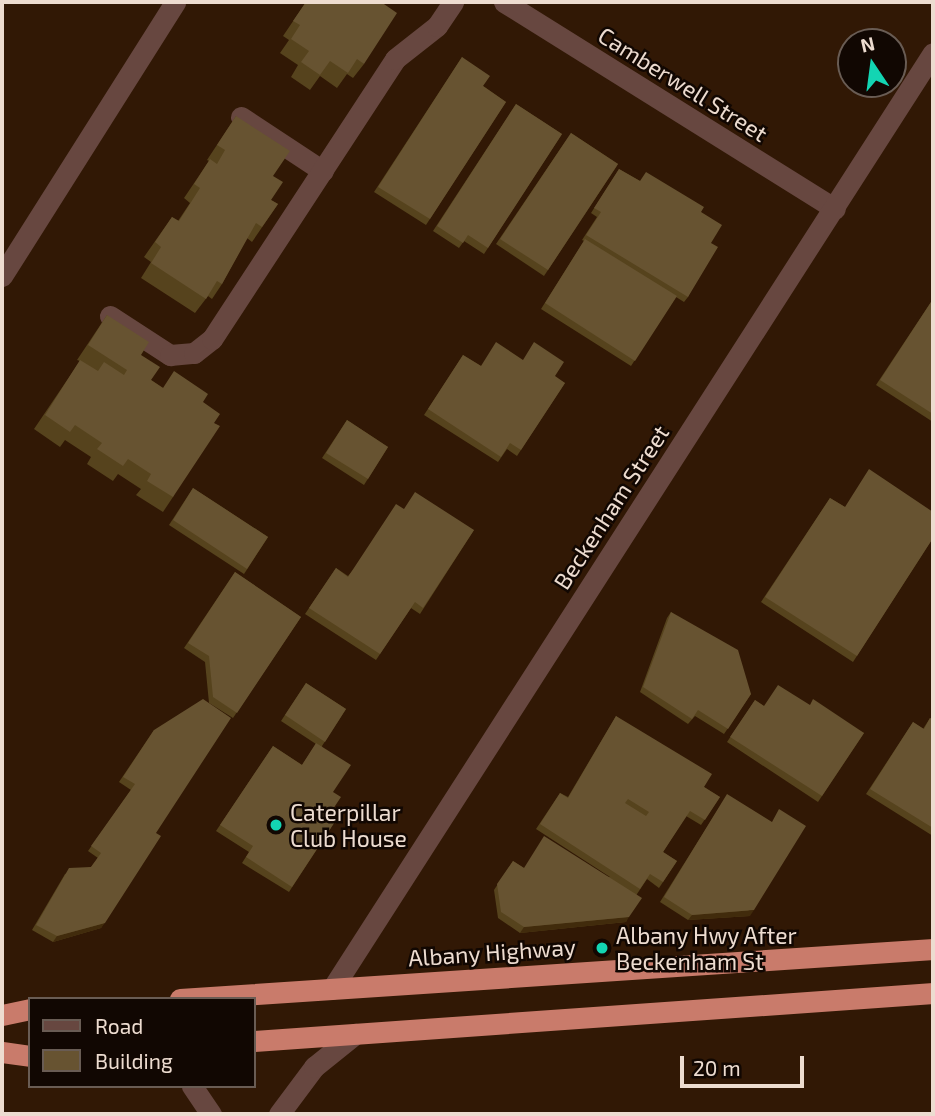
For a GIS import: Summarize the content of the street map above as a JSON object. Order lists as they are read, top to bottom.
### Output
{
  "streets": {
    "highway": ["Albany Highway"],
    "street": ["Camberwell Street", "Beckenham Street"]
  },
  "crossings": [
    ["Camberwell Street", "Beckenham Street"],
    ["Beckenham Street", "Albany Highway"]
  ],
  "places": ["Caterpillar Club House", "Albany Hwy After Beckenham St"],
  "legend": ["Road", "Building"],
  "scale_bar": "20 m",
  "north": "top"
}
